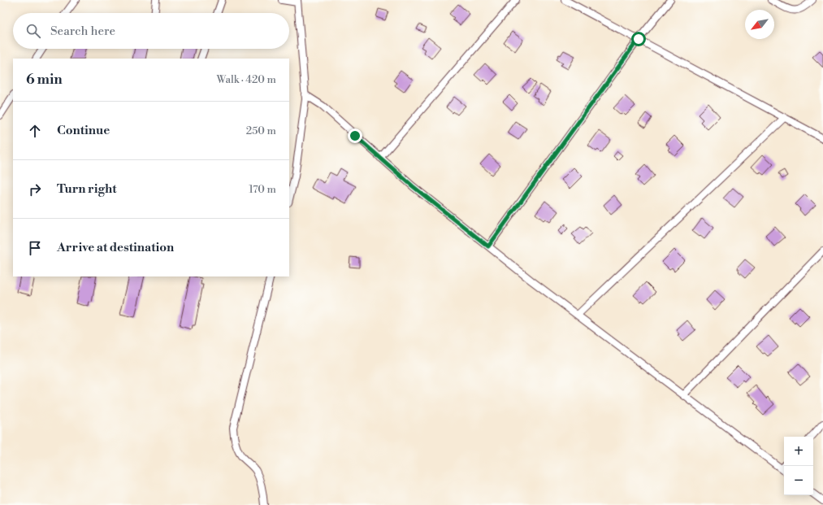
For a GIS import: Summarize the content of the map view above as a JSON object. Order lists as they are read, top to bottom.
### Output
{
  "north": "bottom left",
  "page": {
    "search": "Search here",
    "heading": ["6 min", "Walk · 420 m"],
    "list": [
      ["Continue", "250 m"],
      ["Turn right", "170 m"],
      "Arrive at destination"
    ],
    "map_buttons": ["+", "−"]
  }
}
